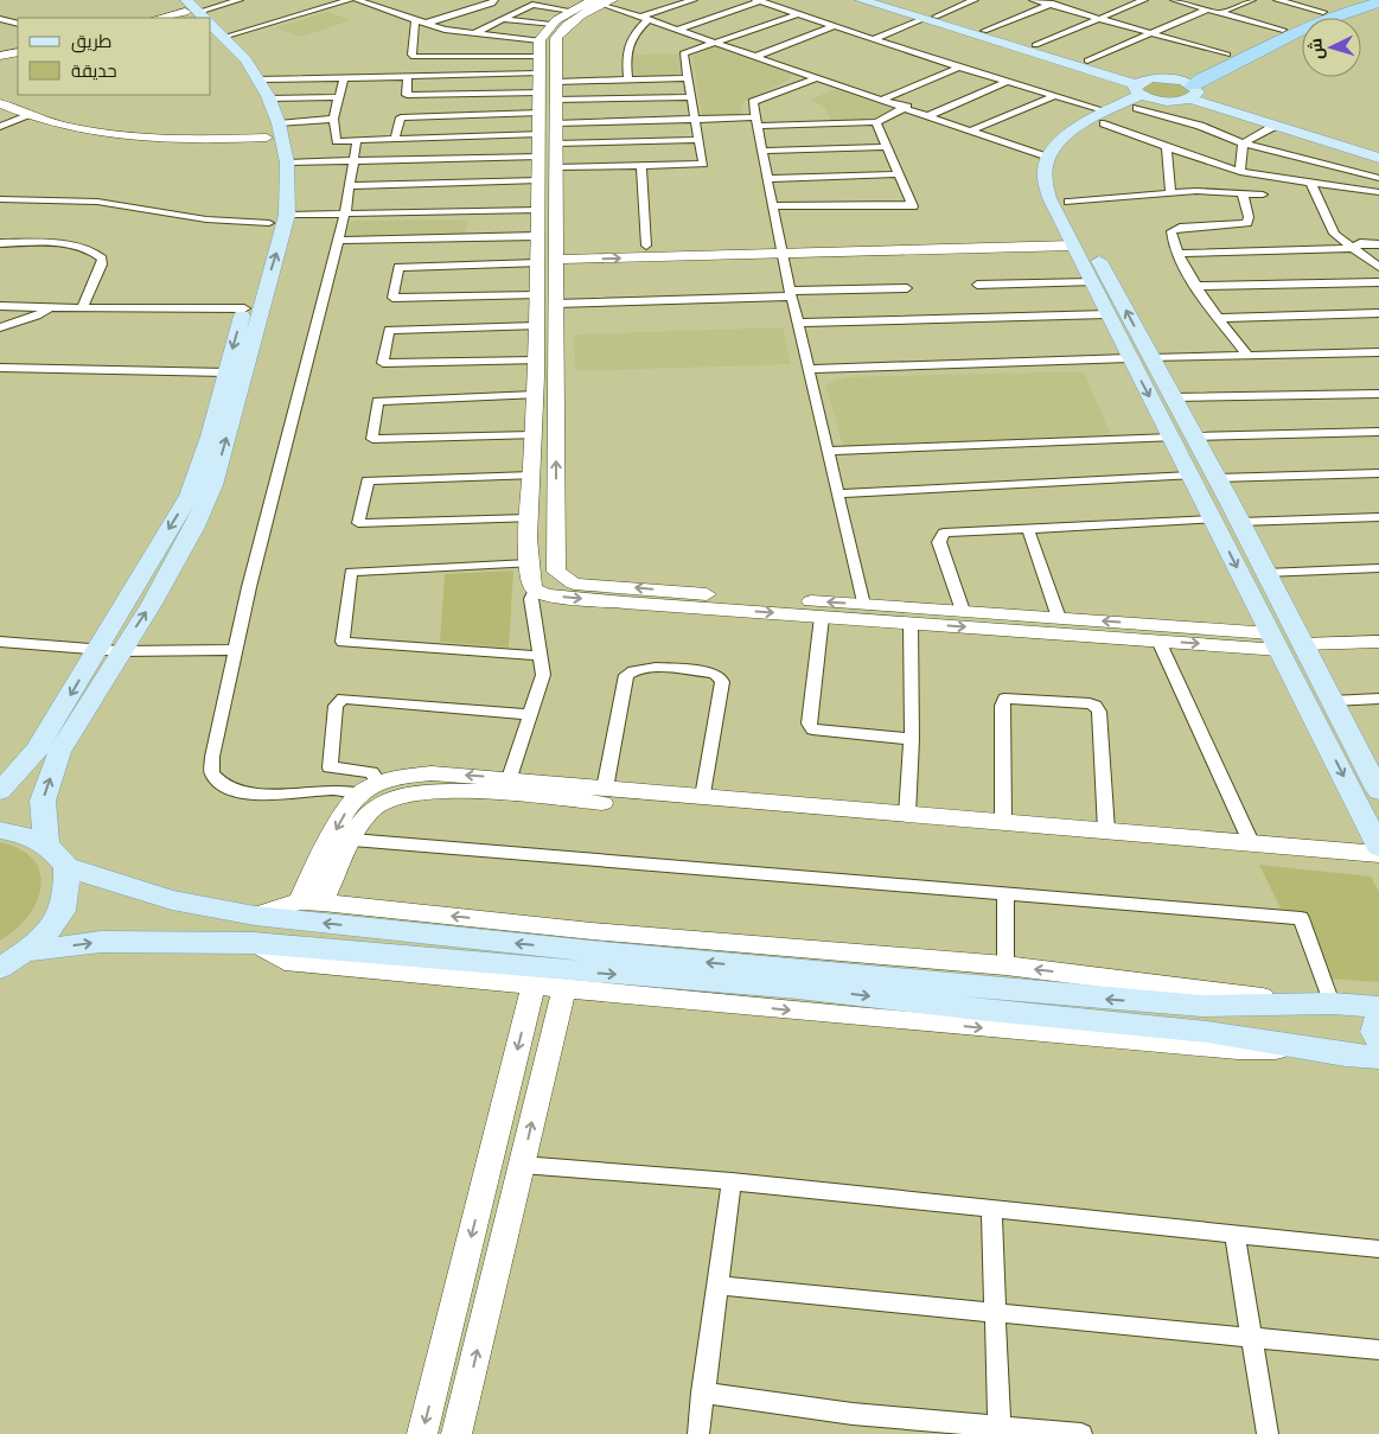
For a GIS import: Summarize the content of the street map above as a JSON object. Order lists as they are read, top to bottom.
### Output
{
  "legend": ["طريق", "حديقة"],
  "north": "left"
}
